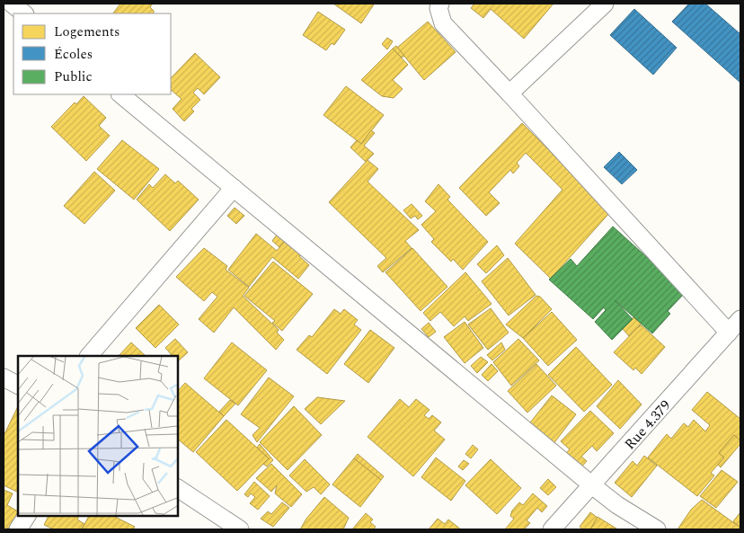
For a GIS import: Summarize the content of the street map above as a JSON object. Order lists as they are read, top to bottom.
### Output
{
  "streets": {
    "street": ["Rue 4.379"]
  },
  "legend": ["Logements", "Écoles", "Public"]
}
